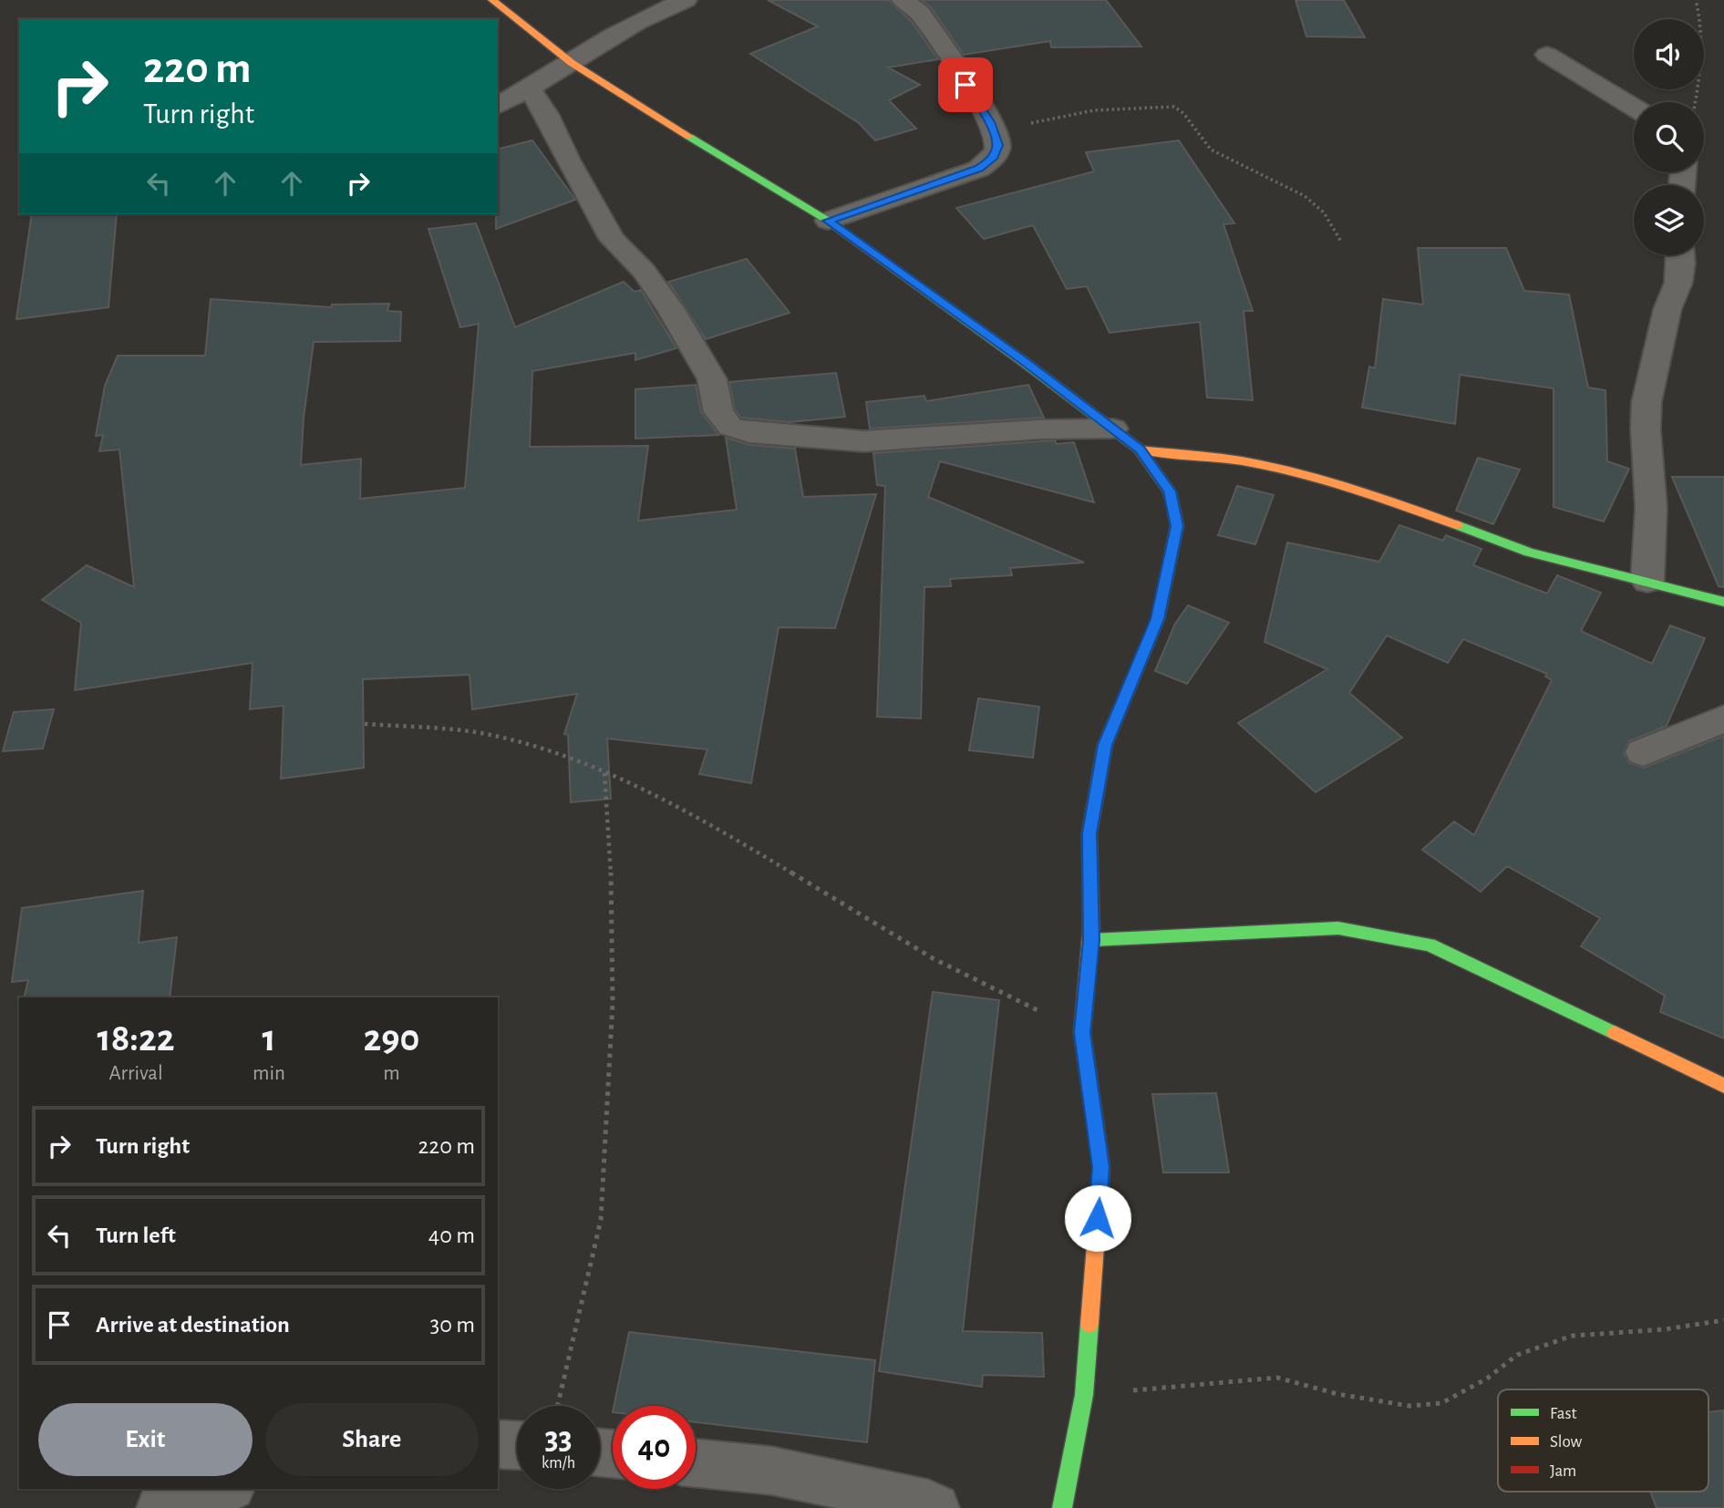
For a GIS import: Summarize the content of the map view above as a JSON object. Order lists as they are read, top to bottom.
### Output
{
  "legend": ["Fast", "Slow", "Jam"],
  "page": {
    "turn": ["220 m", "Turn right"],
    "eta": [
      "18:22",
      "Arrival",
      "1",
      "min",
      "290",
      "m"
    ],
    "list": [
      {
        "name": "Turn right",
        "value": "220 m"
      },
      {
        "name": "Turn left",
        "value": "40 m"
      },
      {
        "name": "Arrive at destination",
        "value": "30 m"
      }
    ],
    "buttons": ["Exit", "Share"],
    "speed": "33 km/h",
    "limit": "40"
  }
}
